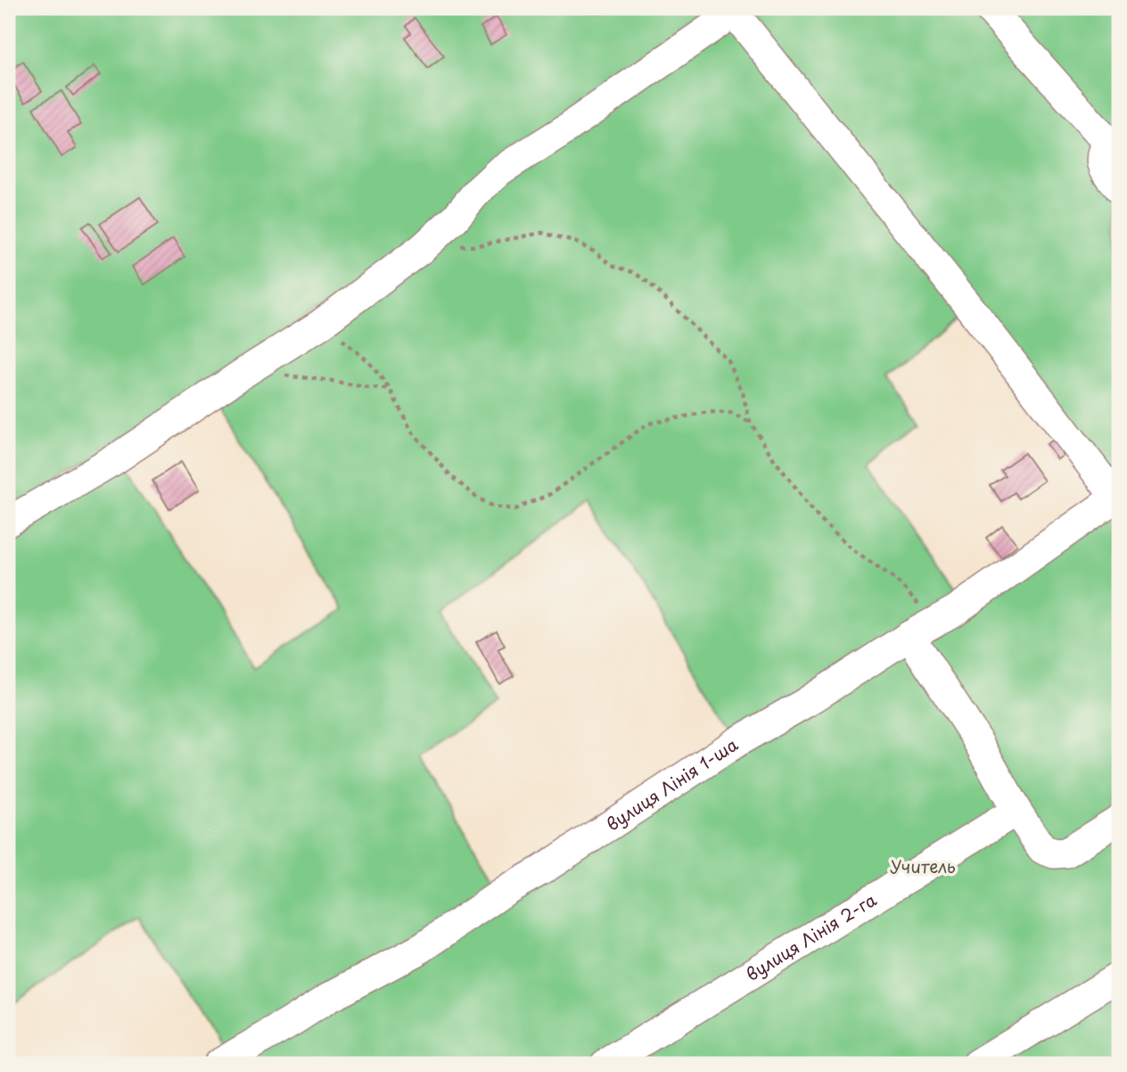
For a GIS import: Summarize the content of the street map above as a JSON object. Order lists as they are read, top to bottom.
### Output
{
  "streets": {
    "lane": ["вулиця Лінія 1-ша", "вулиця Лінія 2-га"]
  },
  "parks": ["Учитель"]
}
